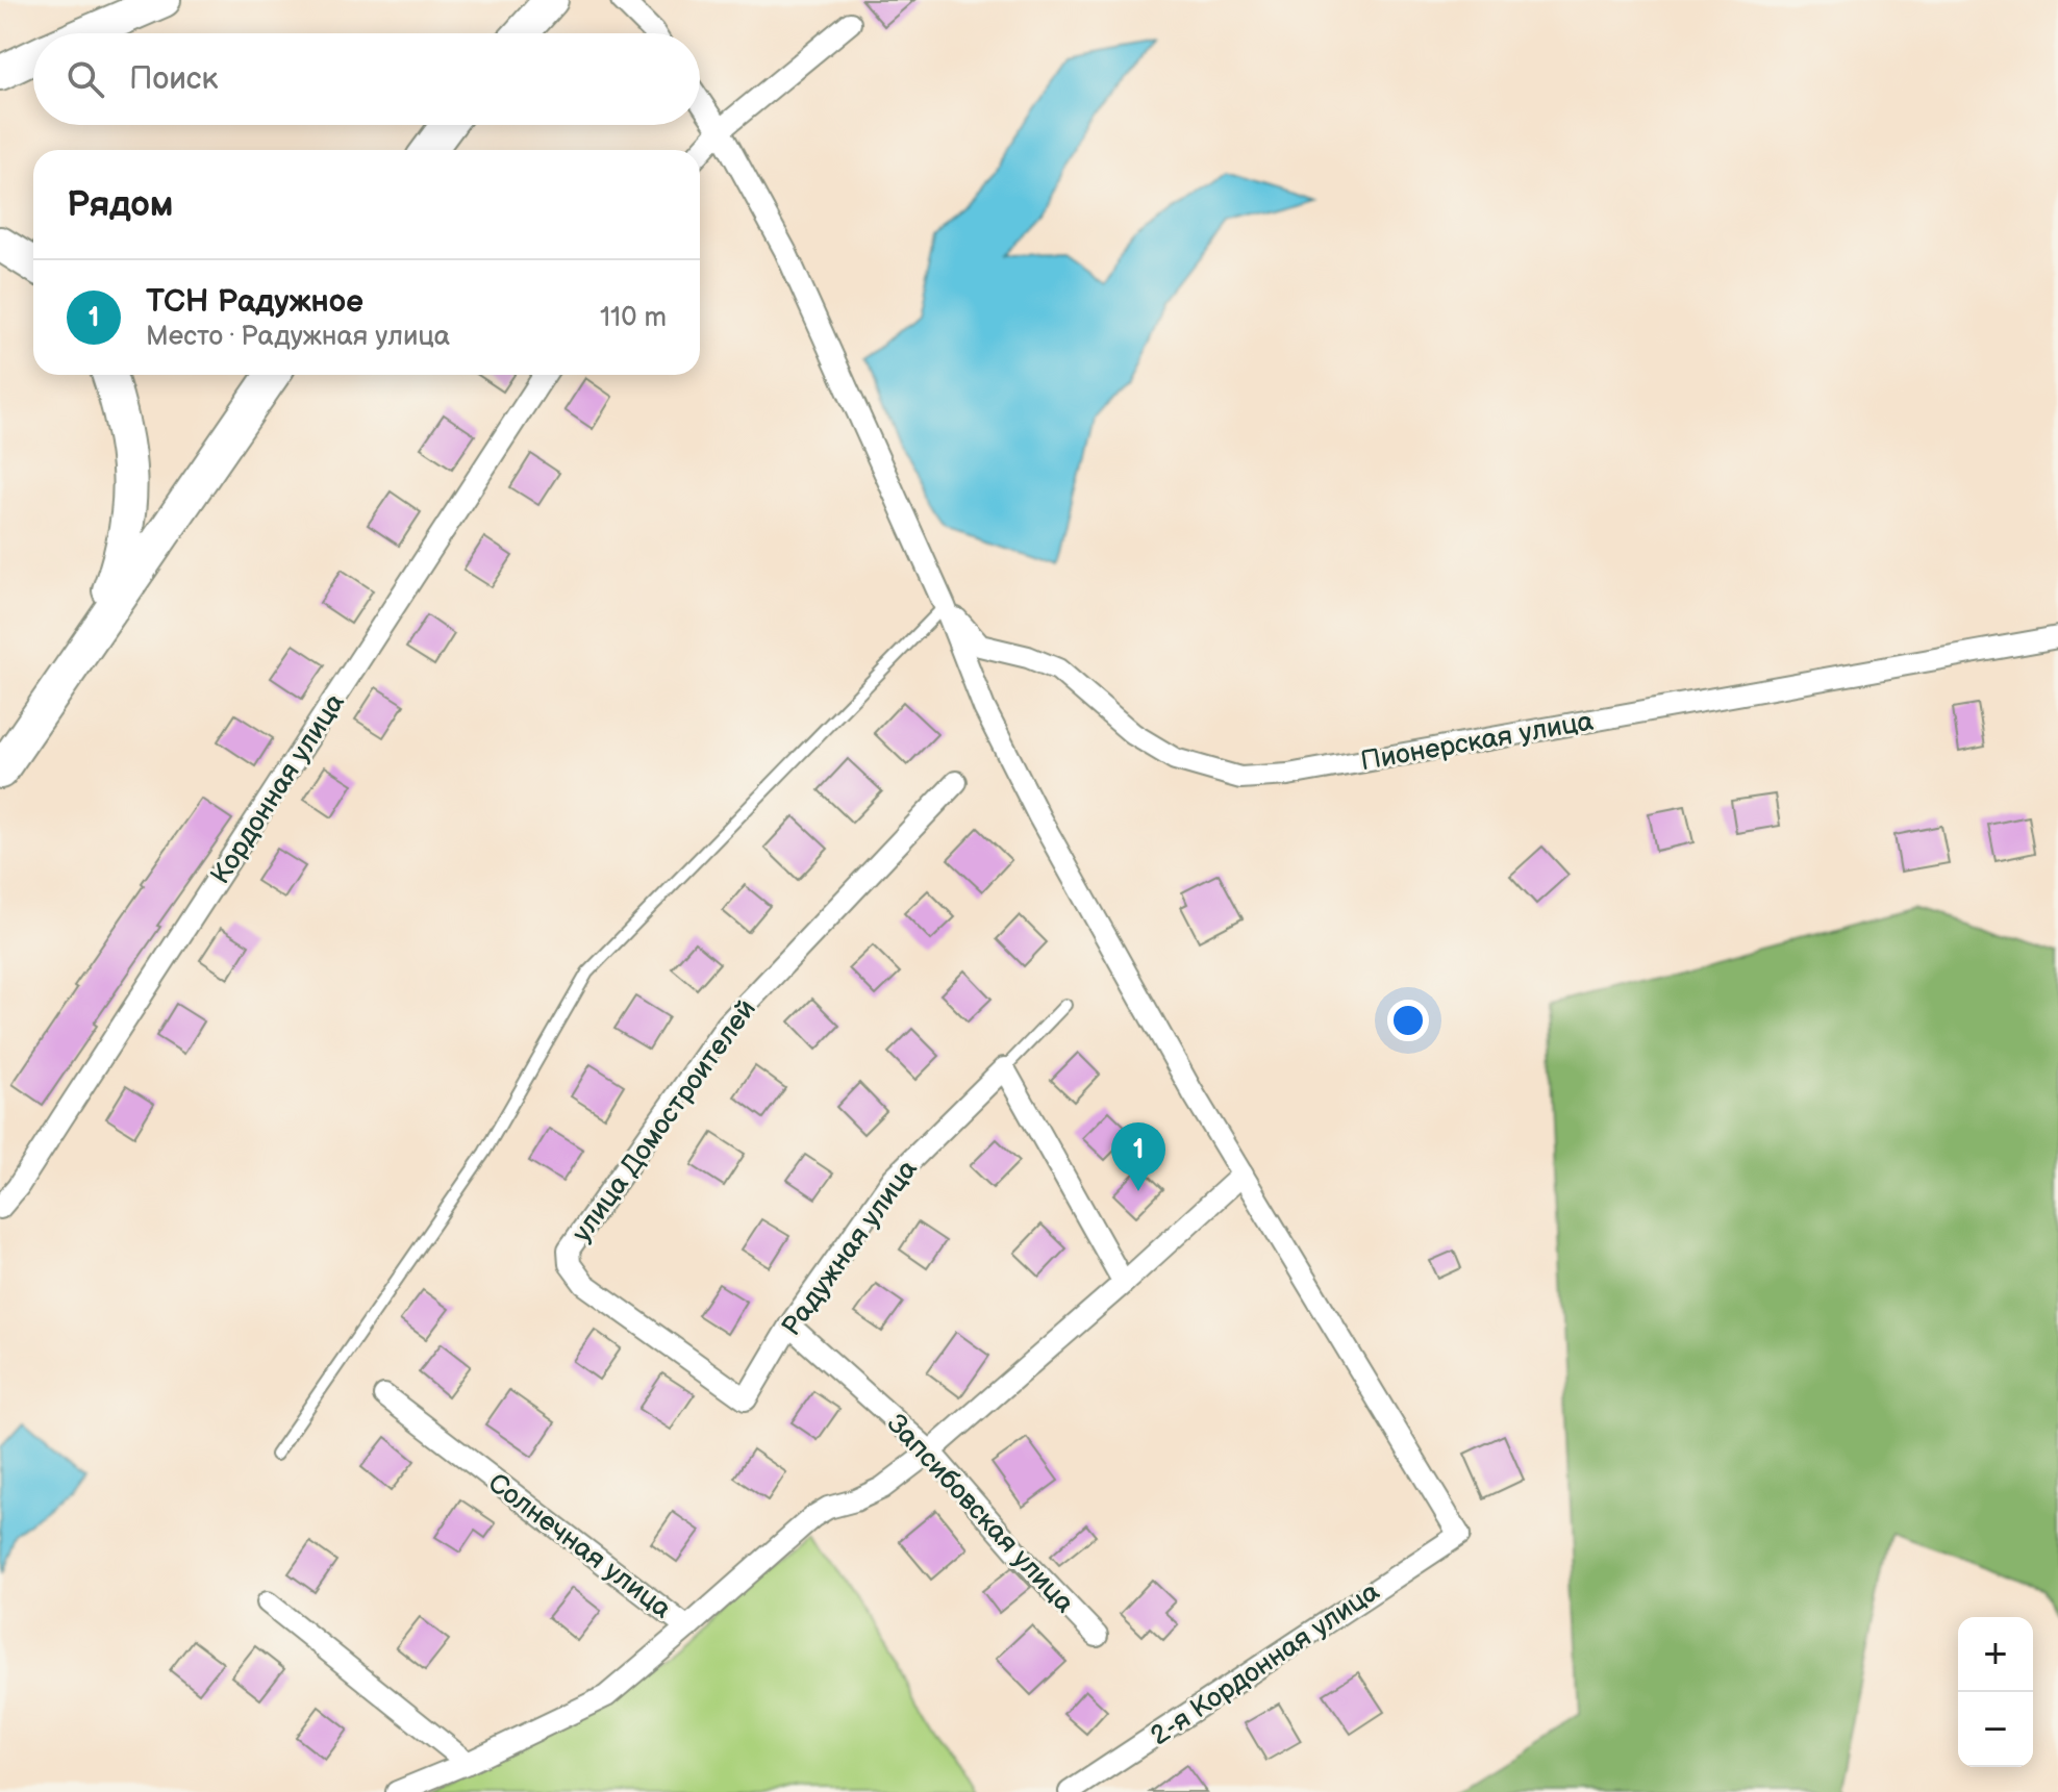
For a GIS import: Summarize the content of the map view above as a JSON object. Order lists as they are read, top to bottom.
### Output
{
  "streets": {
    "street": [
      "Пионерская улица",
      "Кордонная улица",
      "улица Домостроителей",
      "Радужная улица",
      "Запсибовская улица",
      "Солнечная улица",
      "2-я Кордонная улица"
    ]
  },
  "crossings": [
    ["улица Домостроителей", "Радужная улица"],
    ["Радужная улица", "Запсибовская улица"]
  ],
  "page": {
    "search": "Поиск",
    "heading": "Рядом",
    "list": [
      {
        "mark": "1",
        "name": "ТСН Радужное",
        "note": "Место · Радужная улица",
        "value": "110 m"
      }
    ],
    "pins": "1",
    "map_buttons": ["+", "−"]
  }
}
